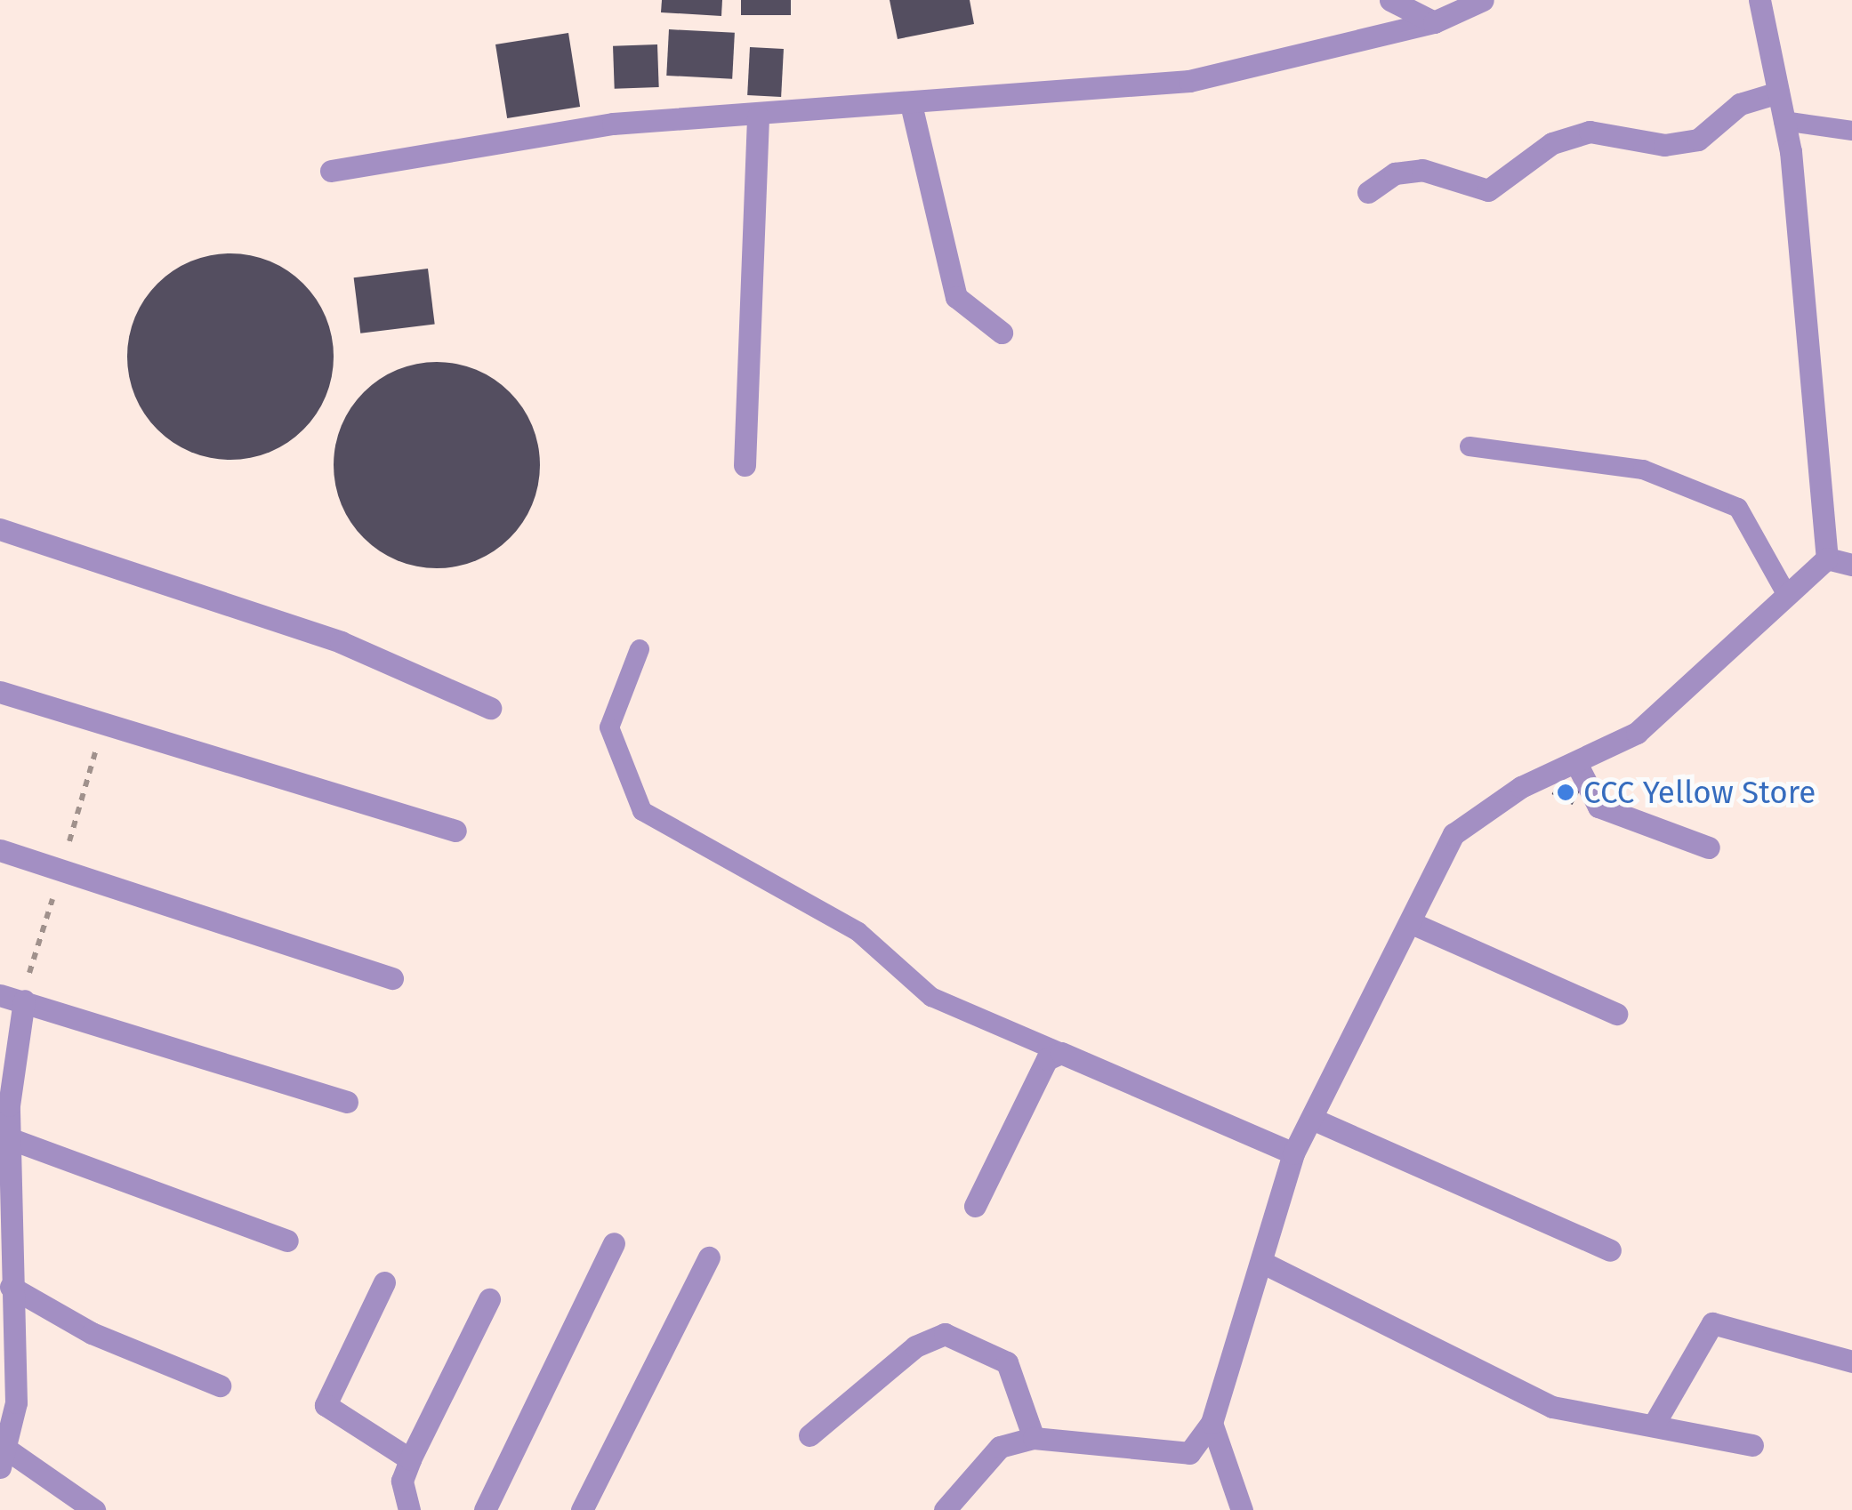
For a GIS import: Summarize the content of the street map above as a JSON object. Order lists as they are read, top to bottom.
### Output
{
  "places": ["CCC Yellow Store"]
}
